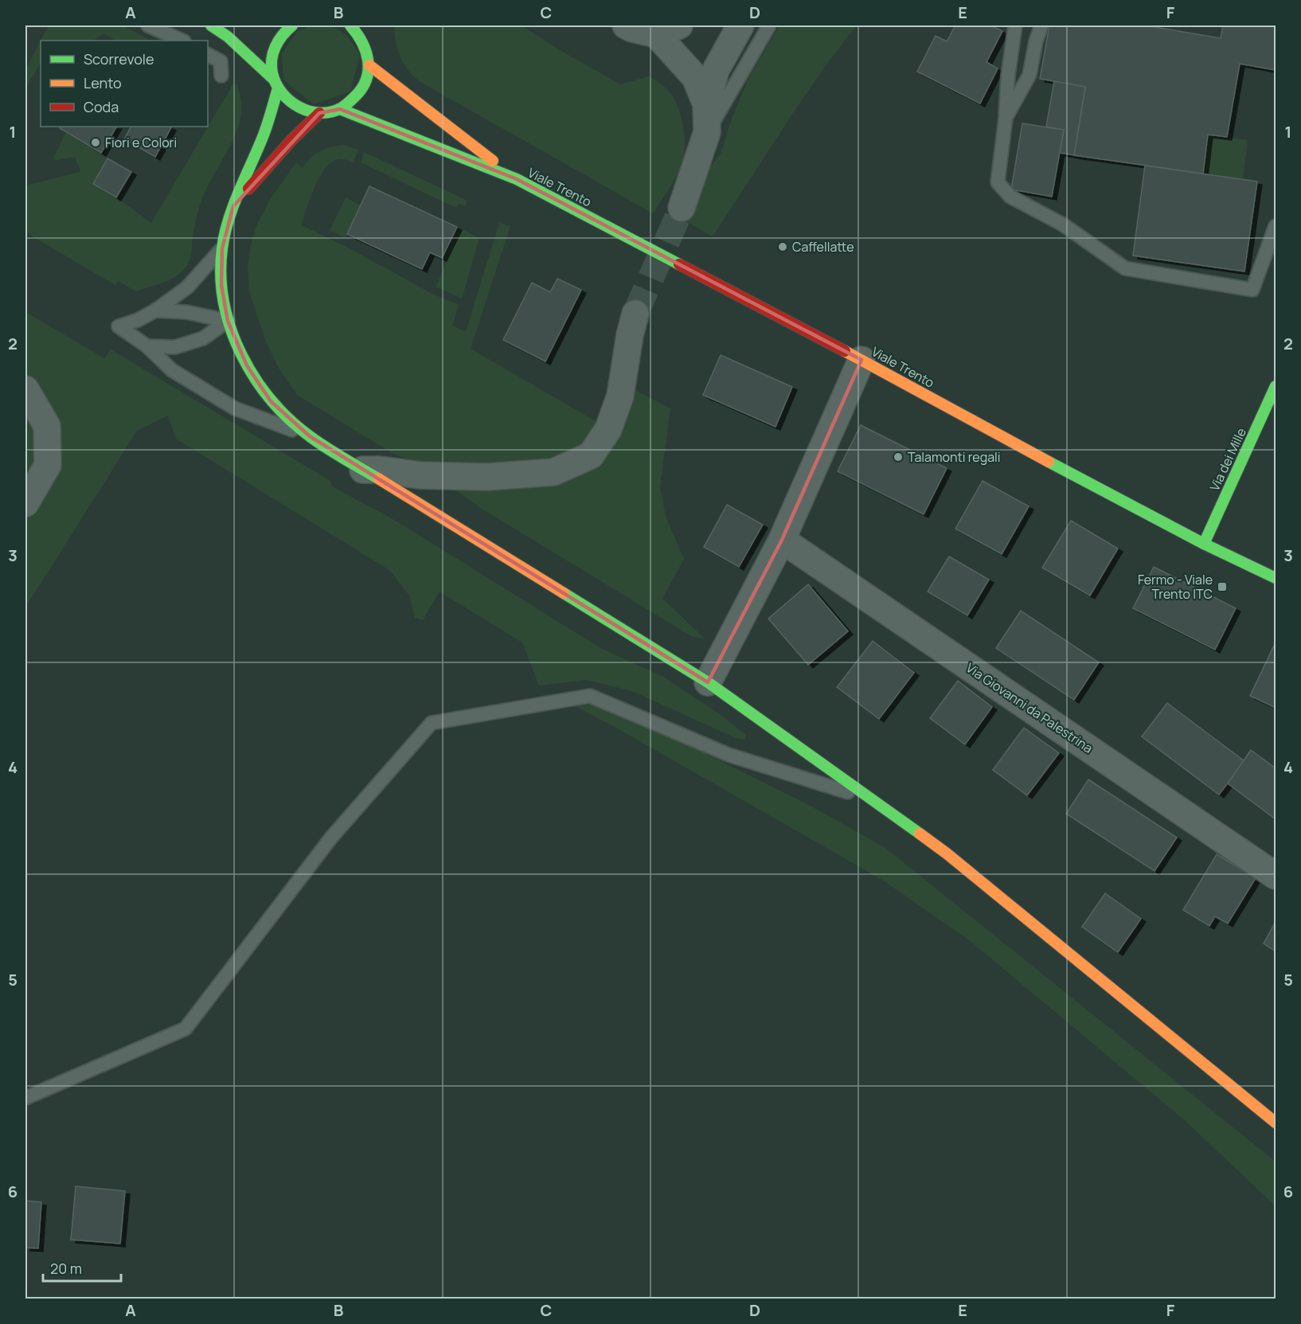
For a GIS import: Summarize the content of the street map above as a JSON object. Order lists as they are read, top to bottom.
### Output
{
  "streets": {
    "main road": ["Viale Trento", "Via dei Mille"],
    "street": ["Via Giovanni da Palestrina"]
  },
  "crossings": [
    ["Viale Trento", "Via dei Mille"]
  ],
  "places": {
    "other": ["Fiori e Colori", "Caffellatte", "Talamonti regali"],
    "transit": ["Fermo - Viale Trento ITC"]
  },
  "legend": ["Scorrevole", "Lento", "Coda"],
  "scale_bar": "20 m",
  "grid": {
    "columns": [
      "A",
      "B",
      "C",
      "D",
      "E",
      "F"
    ],
    "rows": [
      "1",
      "2",
      "3",
      "4",
      "5",
      "6"
    ]
  }
}
